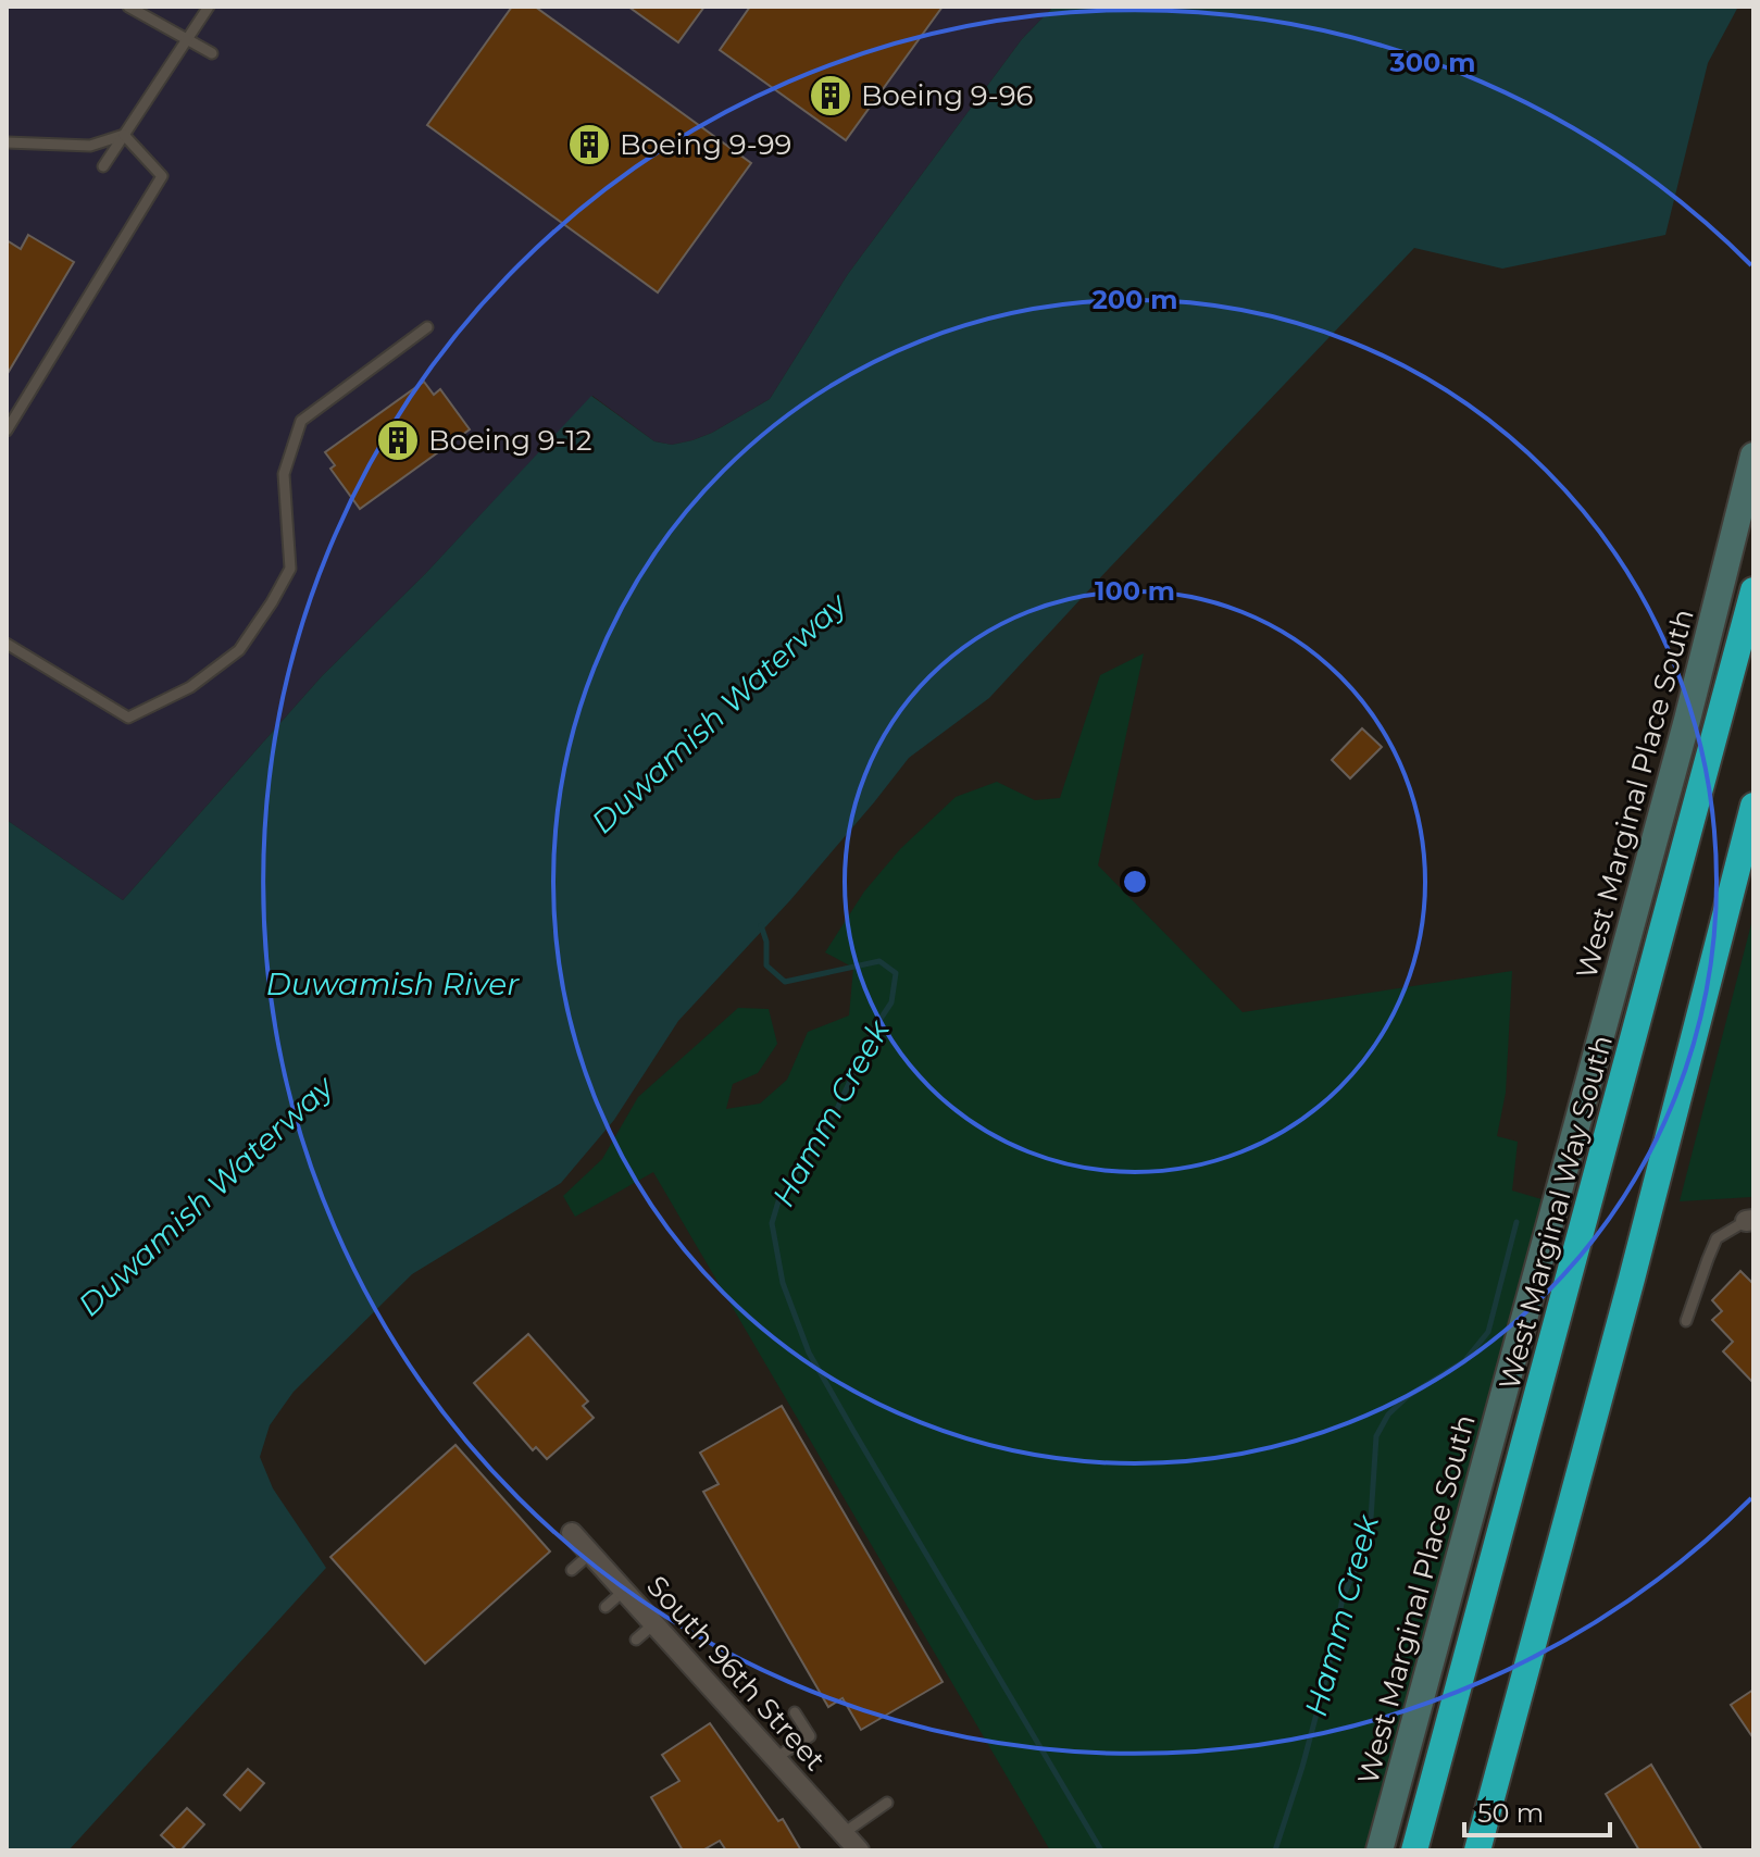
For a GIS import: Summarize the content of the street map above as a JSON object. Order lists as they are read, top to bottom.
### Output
{
  "streets": {
    "highway": ["West Marginal Way South"],
    "street": ["West Marginal Place South", "South 96th Street"]
  },
  "water": ["Duwamish Waterway", "Duwamish River", "Hamm Creek"],
  "places": {
    "building": ["Boeing 9-96", "Boeing 9-99", "Boeing 9-12"]
  },
  "scale_bar": "50 m",
  "rings": ["300 m", "200 m", "100 m"]
}
